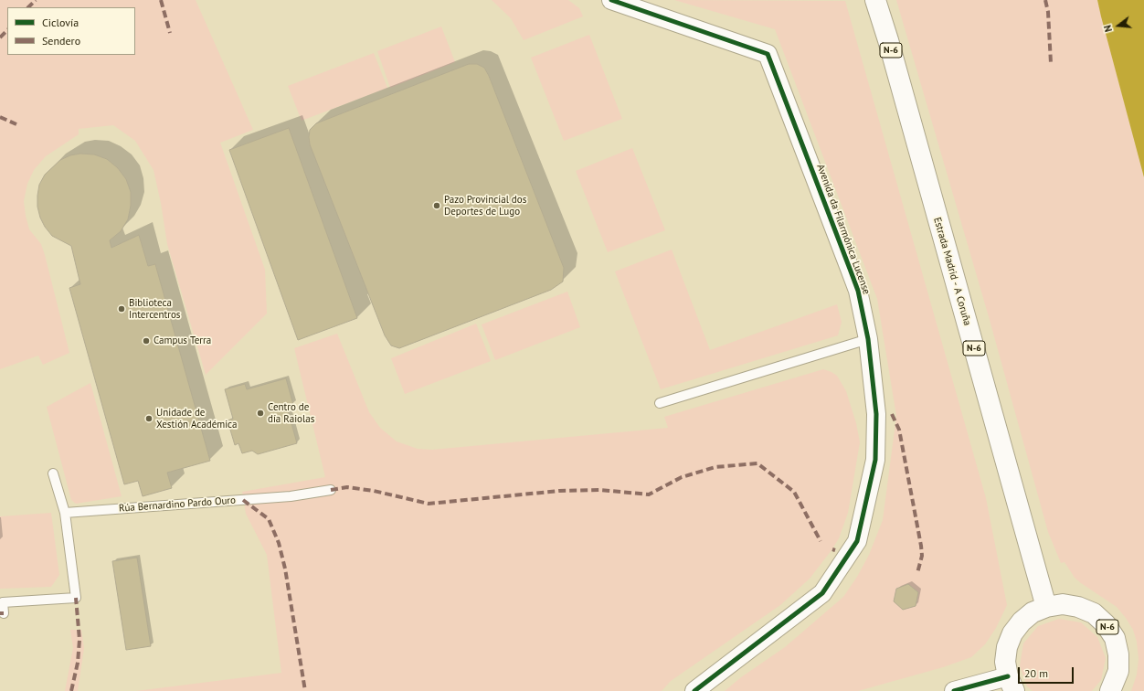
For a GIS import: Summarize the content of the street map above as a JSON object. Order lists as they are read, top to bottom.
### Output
{
  "streets": {
    "highway": ["N-6", "Estrada Madrid - A Coruña"],
    "street": ["Avenida da Filarmónica Lucense"],
    "lane": ["Rúa Bernardino Pardo Ouro"]
  },
  "crossings": [
    ["N-6", "Estrada Madrid - A Coruña"]
  ],
  "places": [
    "Pazo Provincial dos Deportes de Lugo",
    "Biblioteca Intercentros",
    "Campus Terra",
    "Centro de día Raiolas",
    "Unidade de Xestión Académica"
  ],
  "legend": ["Ciclovía", "Sendero"],
  "scale_bar": "20 m",
  "north": "left"
}
